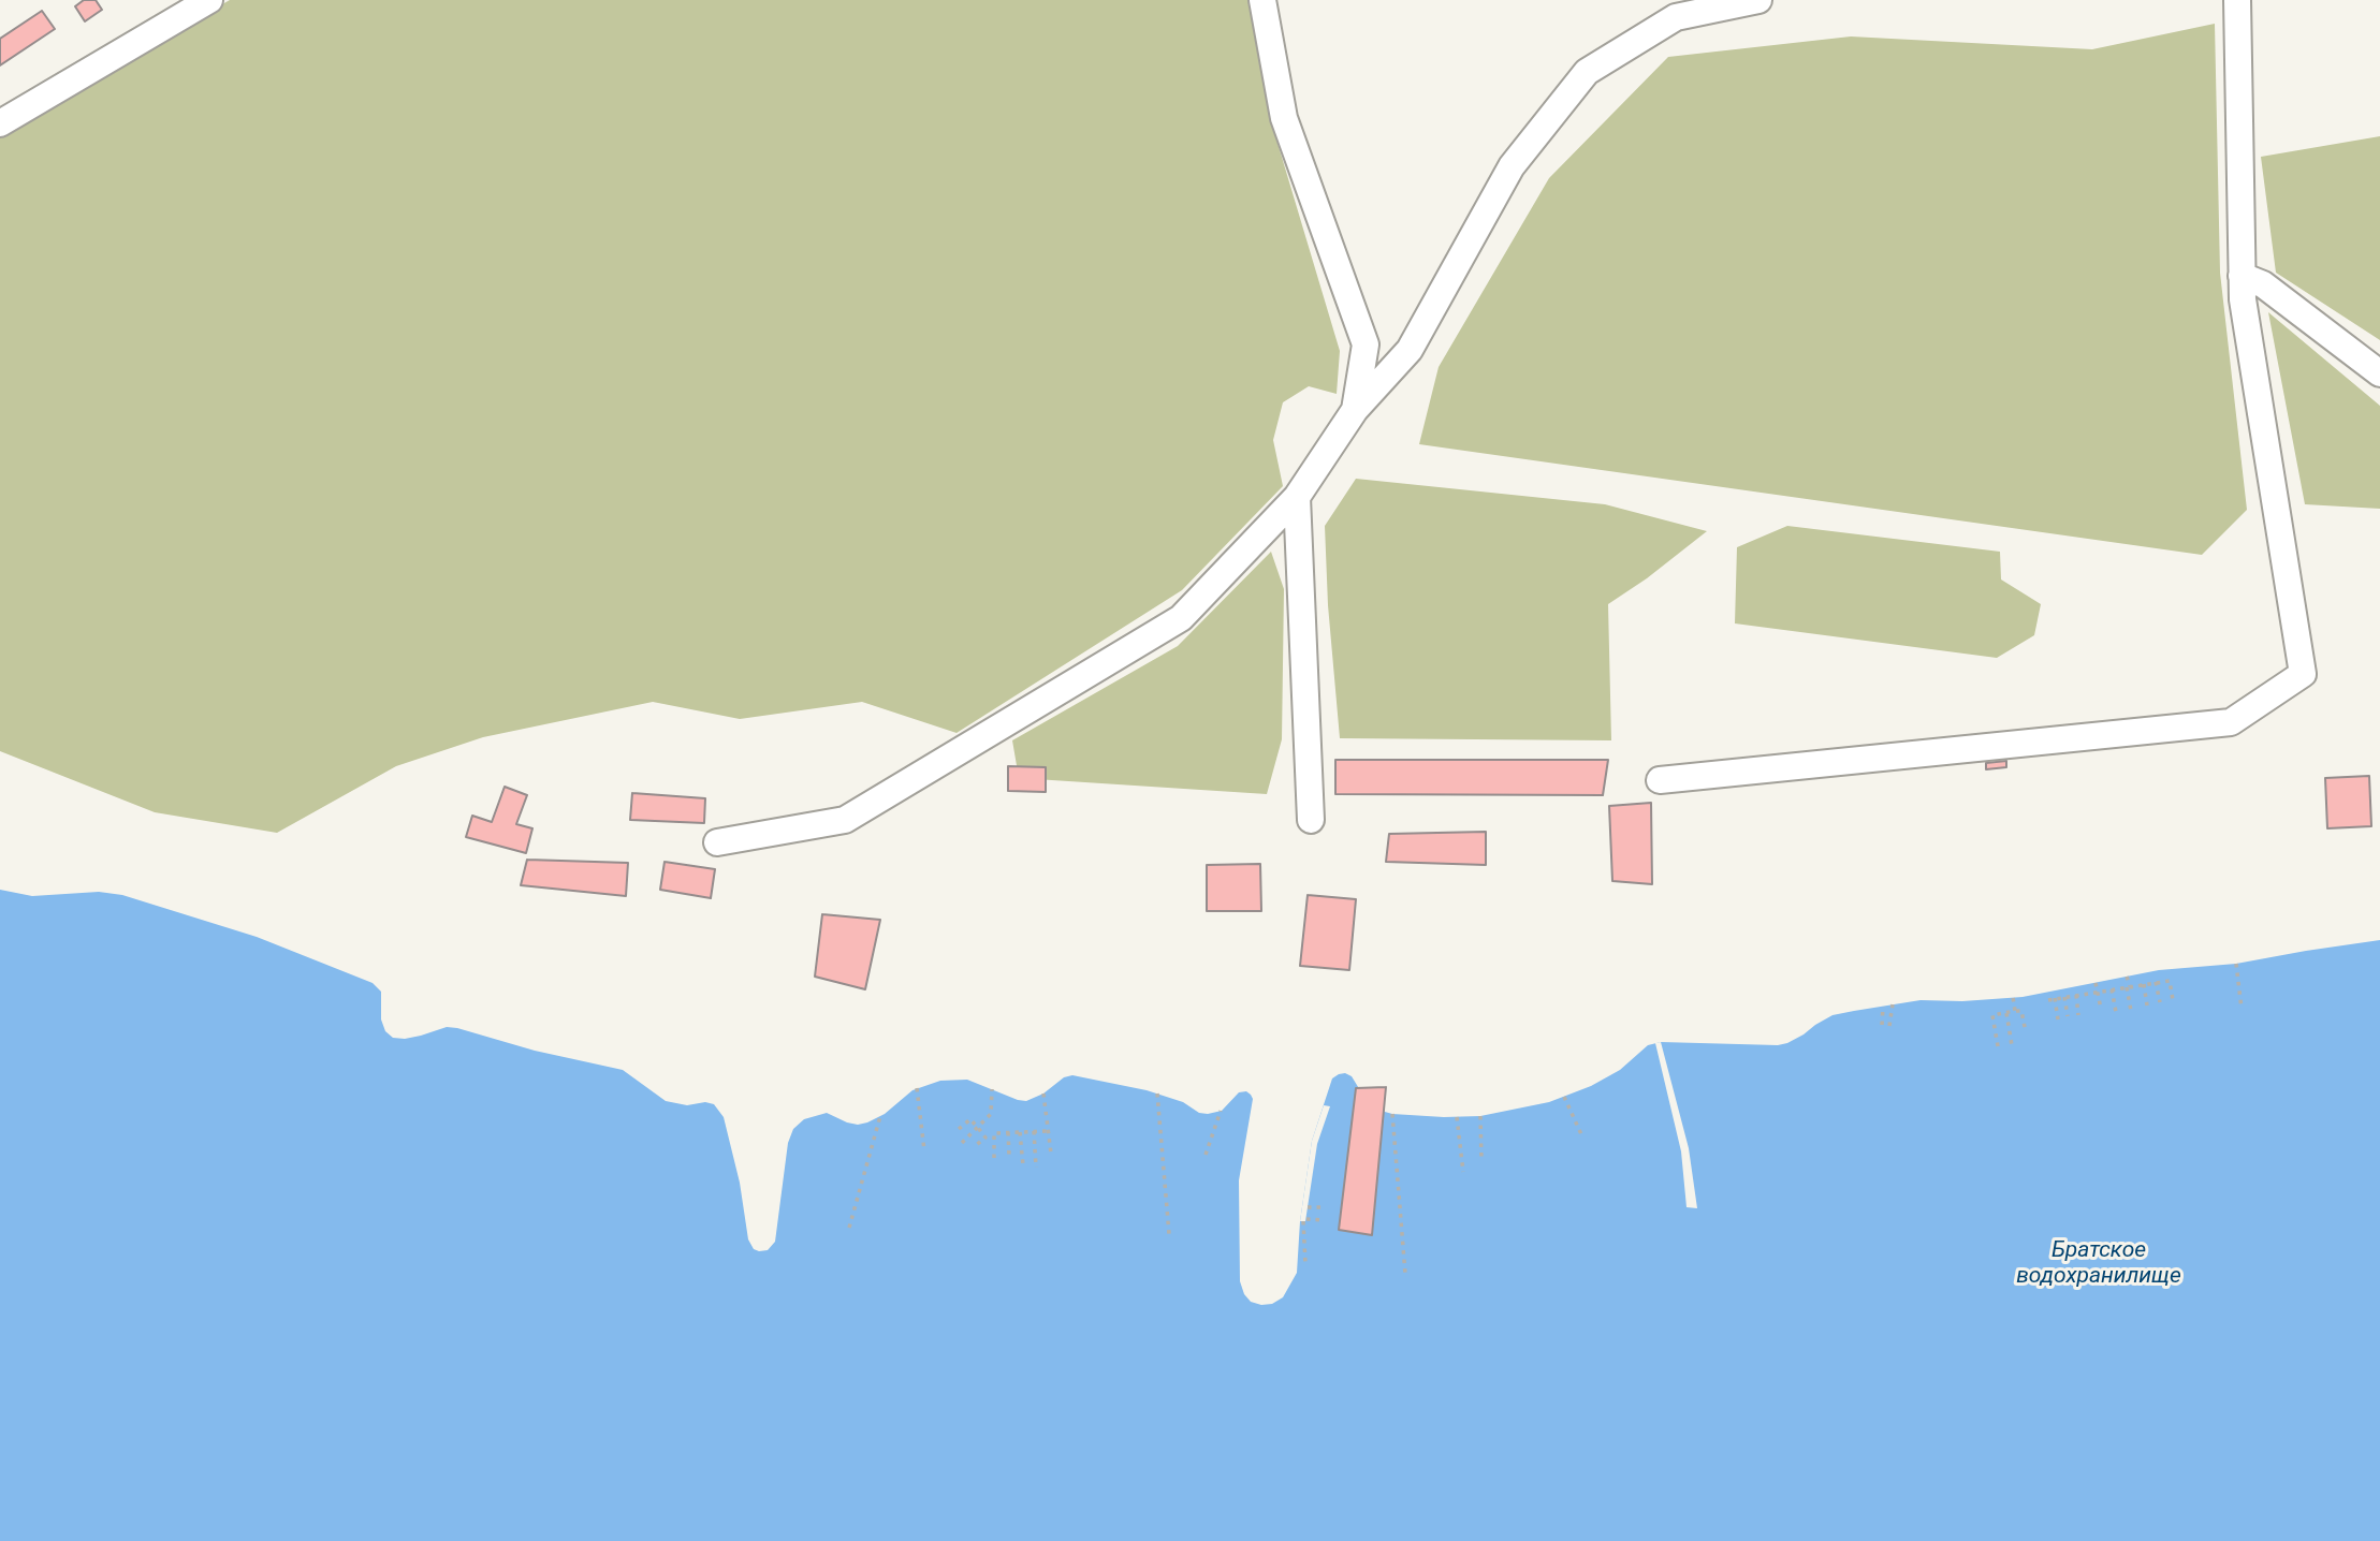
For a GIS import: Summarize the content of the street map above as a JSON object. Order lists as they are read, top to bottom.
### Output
{
  "water": ["Братское водохранилище"]
}
